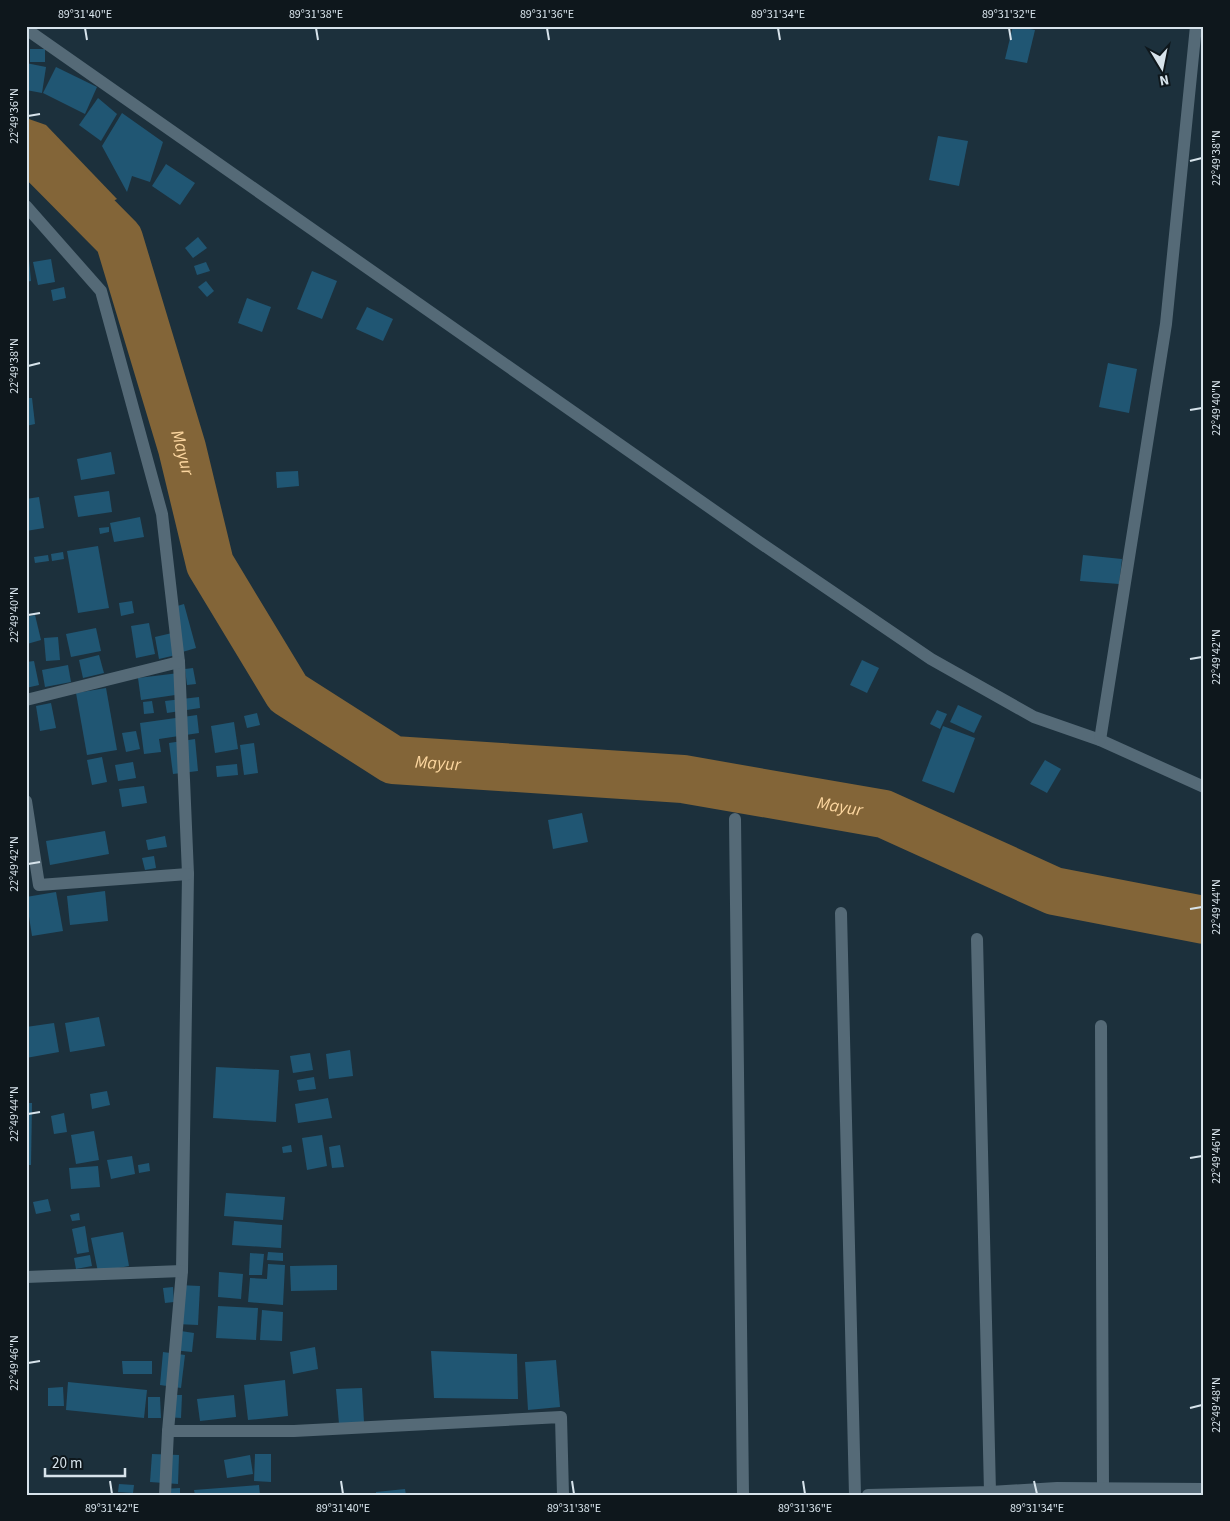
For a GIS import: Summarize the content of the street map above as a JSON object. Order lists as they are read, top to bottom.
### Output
{
  "water": ["Mayur"],
  "scale_bar": "20 m",
  "north": "bottom",
  "coordinates": [
    "89°31'40\"E",
    "89°31'38\"E",
    "89°31'36\"E",
    "89°31'34\"E",
    "89°31'32\"E",
    "22°49'36\"N",
    "22°49'38\"N",
    "22°49'40\"N",
    "22°49'42\"N",
    "22°49'44\"N",
    "22°49'46\"N",
    "22°49'48\"N",
    "89°31'42\"E"
  ]
}
